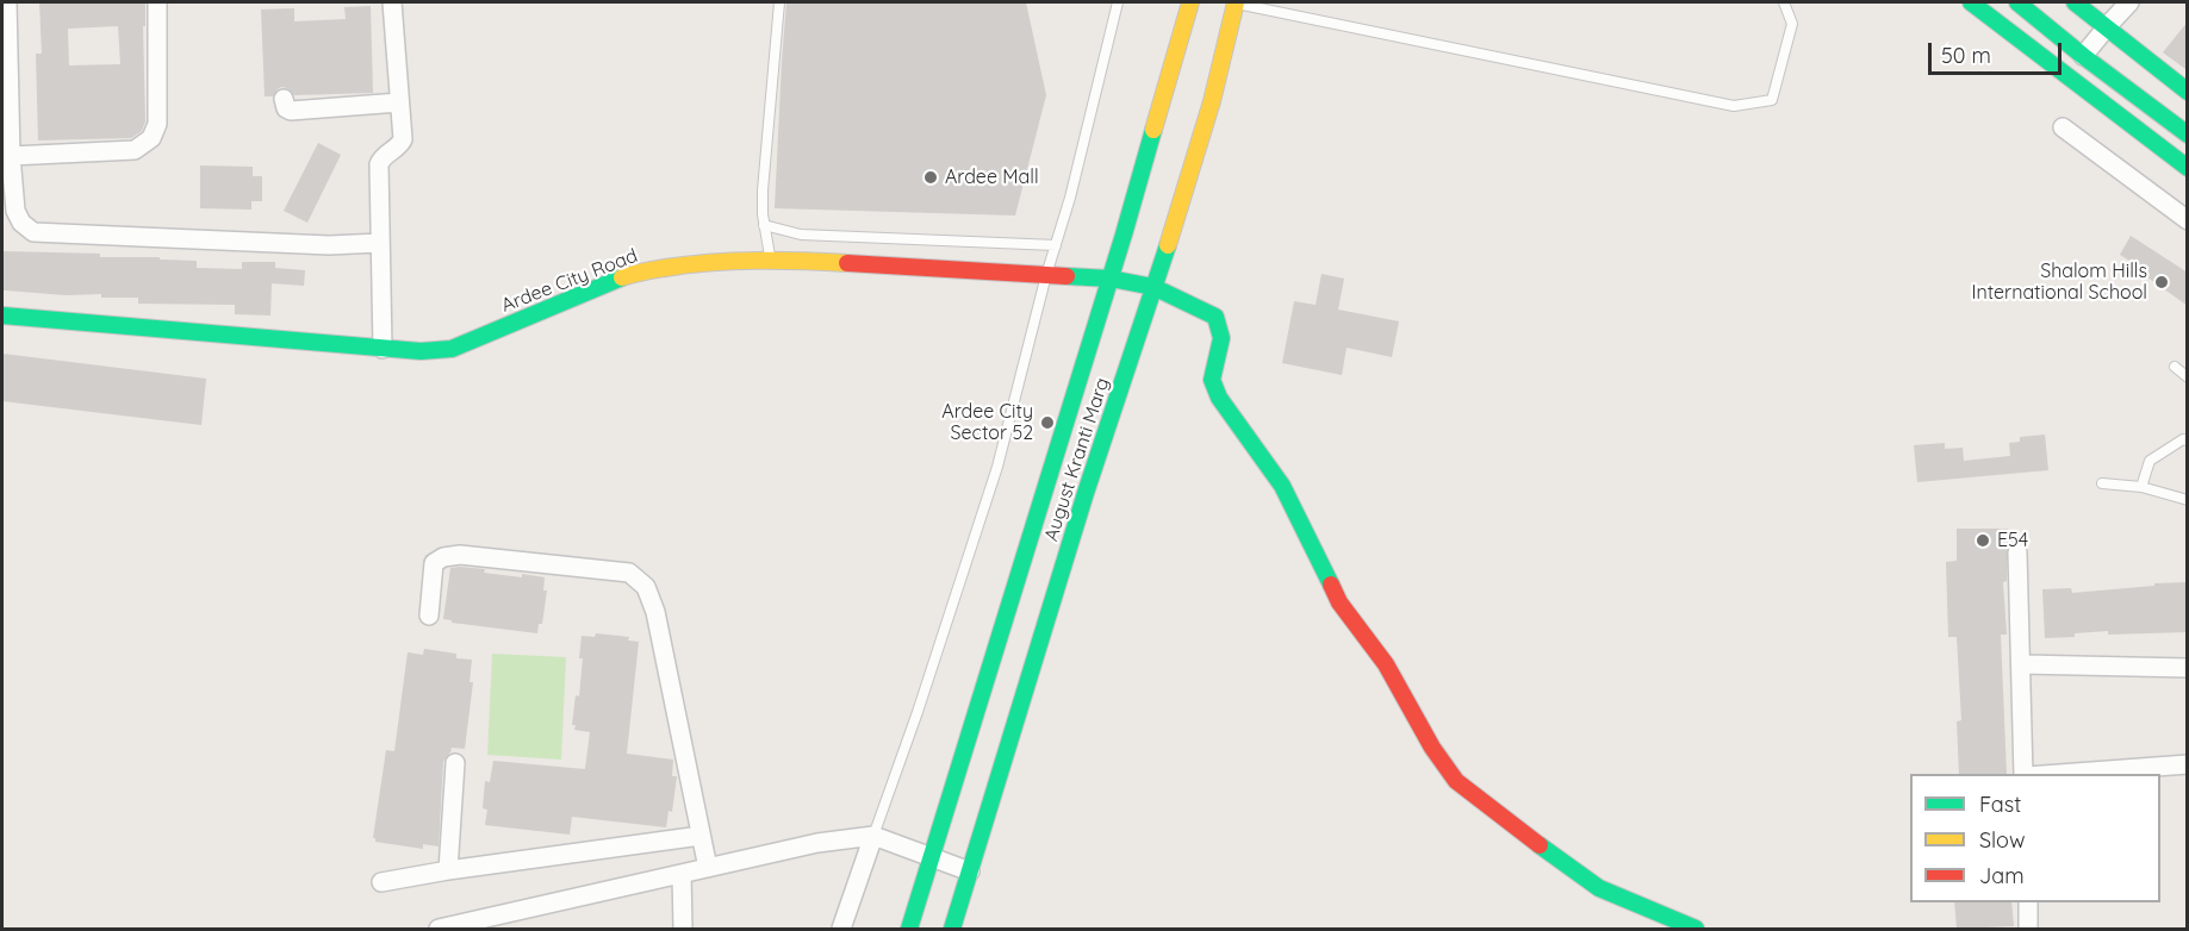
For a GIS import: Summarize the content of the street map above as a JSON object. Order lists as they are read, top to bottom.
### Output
{
  "streets": {
    "main road": ["Ardee City Road", "August Kranti Marg"]
  },
  "crossings": [
    ["Ardee City Road", "August Kranti Marg"]
  ],
  "places": [
    "Ardee Mall",
    "Shalom Hills International School",
    "Ardee City Sector 52",
    "E54"
  ],
  "legend": ["Fast", "Slow", "Jam"],
  "scale_bar": "50 m"
}
